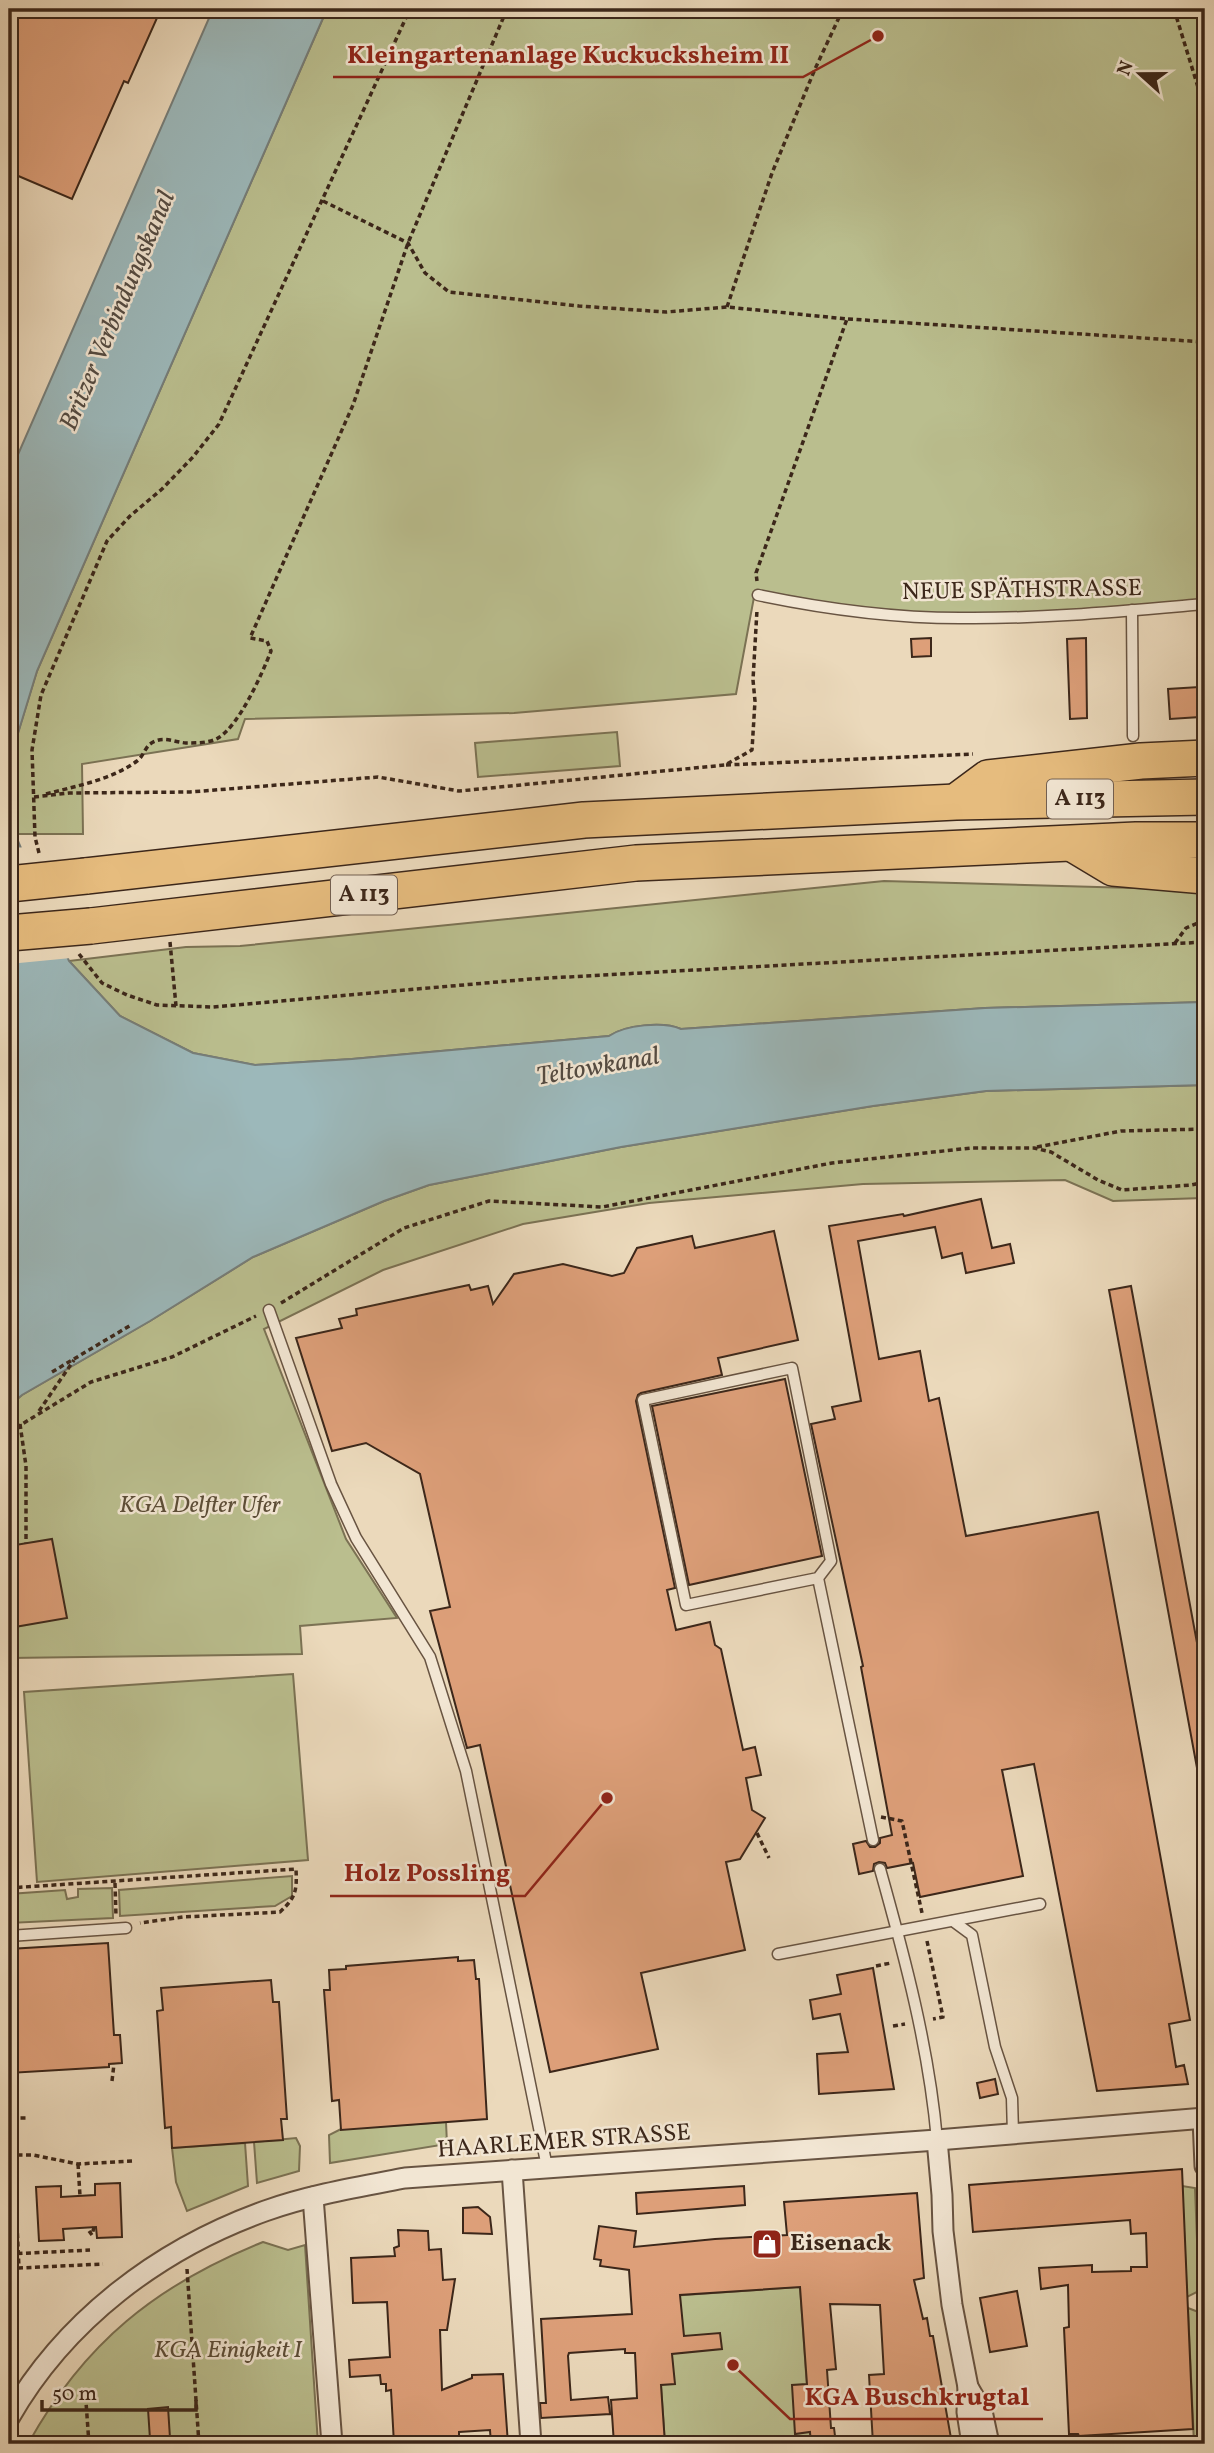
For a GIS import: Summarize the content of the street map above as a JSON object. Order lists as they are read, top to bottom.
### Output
{
  "streets": {
    "highway": ["A 113"],
    "street": ["HAARLEMER STRASSE"],
    "lane": ["NEUE SPÄTHSTRASSE"]
  },
  "water": ["Britzer Verbindungskanal", "Teltowkanal"],
  "parks": ["KGA Delfter Ufer", "KGA Einigkeit I"],
  "places": {
    "other": ["Kleingartenanlage Kuckucksheim II", "Holz Possling", "KGA Buschkrugtal"],
    "shop": ["Eisenack"]
  },
  "scale_bar": "50 m",
  "north": "left"
}
